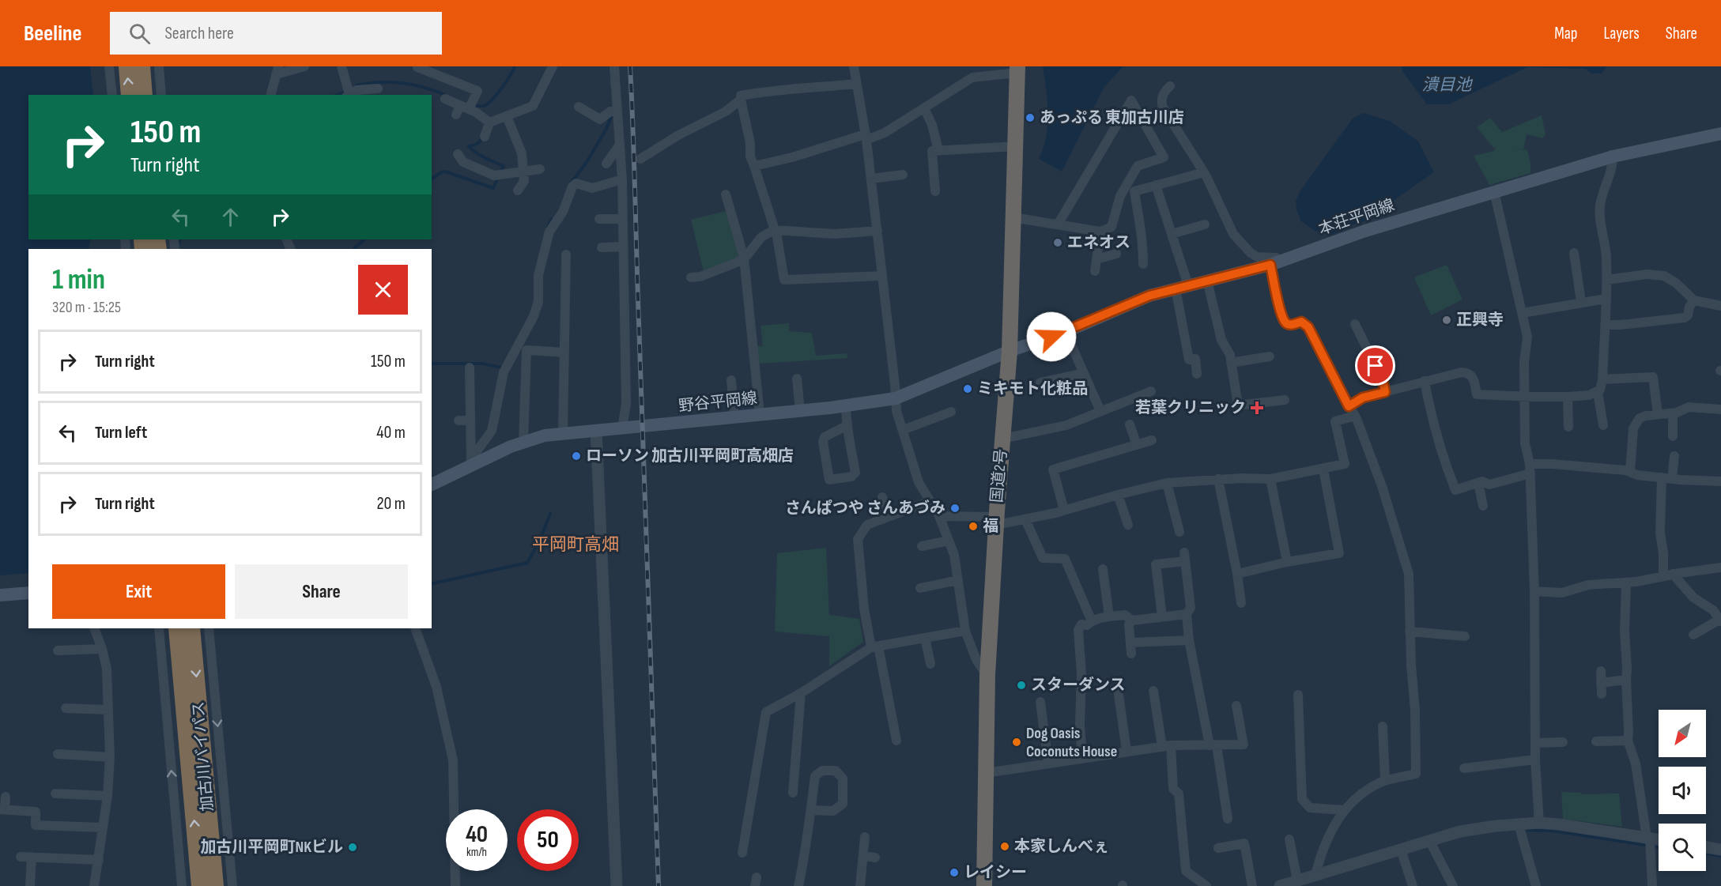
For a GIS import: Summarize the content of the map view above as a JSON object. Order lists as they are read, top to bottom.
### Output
{
  "streets": {
    "highway": ["国道2号", "加古川バイパス"],
    "main road": ["本荘平岡線", "野谷平岡線"]
  },
  "crossings": [
    ["本荘平岡線", "野谷平岡線"],
    ["本荘平岡線", "国道2号"],
    ["野谷平岡線", "国道2号"]
  ],
  "districts": ["平岡町高畑"],
  "water": ["潰目池"],
  "places": {
    "other": [
      "あっぷる 東加古川店",
      "エネオス",
      "正興寺",
      "ミキモト化粧品",
      "ローソン 加古川平岡町高畑店",
      "さんぱつや さんあづみ",
      "福",
      "スターダンス",
      "Dog Oasis Coconuts House",
      "本家しんべぇ",
      "加古川平岡町NKビル",
      "レイシー"
    ],
    "health": ["若葉クリニック"]
  },
  "north": "bottom left",
  "page": {
    "header": "Beeline",
    "search": "Search here",
    "nav": ["Map", "Layers", "Share"],
    "turn": ["150 m", "Turn right"],
    "heading": ["1 min", "320 m · 15:25"],
    "list": [
      {
        "name": "Turn right",
        "value": "150 m"
      },
      {
        "name": "Turn left",
        "value": "40 m"
      },
      {
        "name": "Turn right",
        "value": "20 m"
      }
    ],
    "buttons": ["Exit", "Share"],
    "speed": "40 km/h",
    "limit": "50"
  }
}
